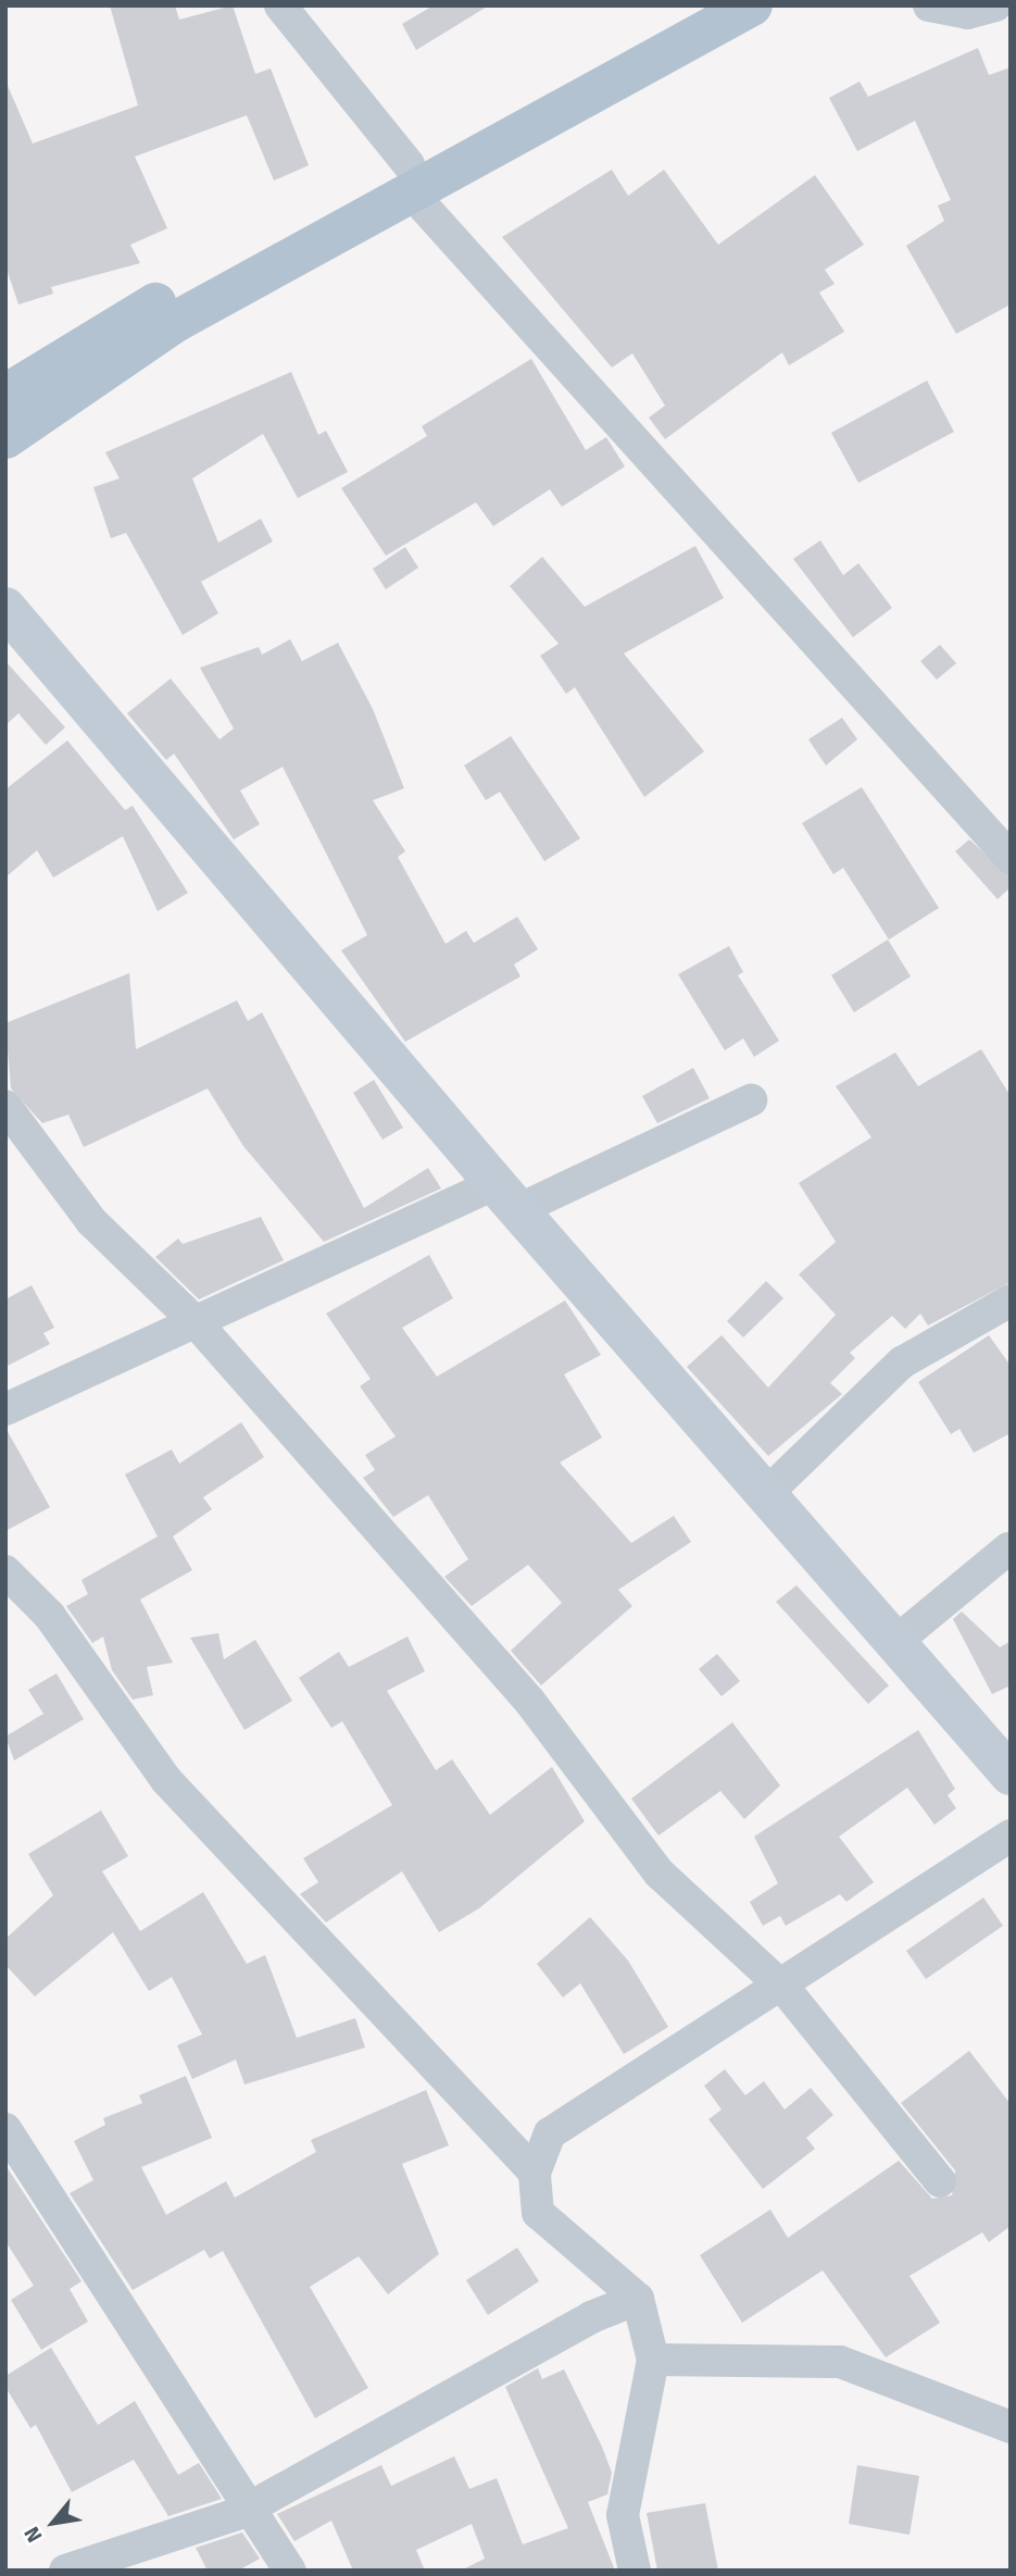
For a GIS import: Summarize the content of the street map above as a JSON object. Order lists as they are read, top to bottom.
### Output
{
  "north": "bottom left"
}
